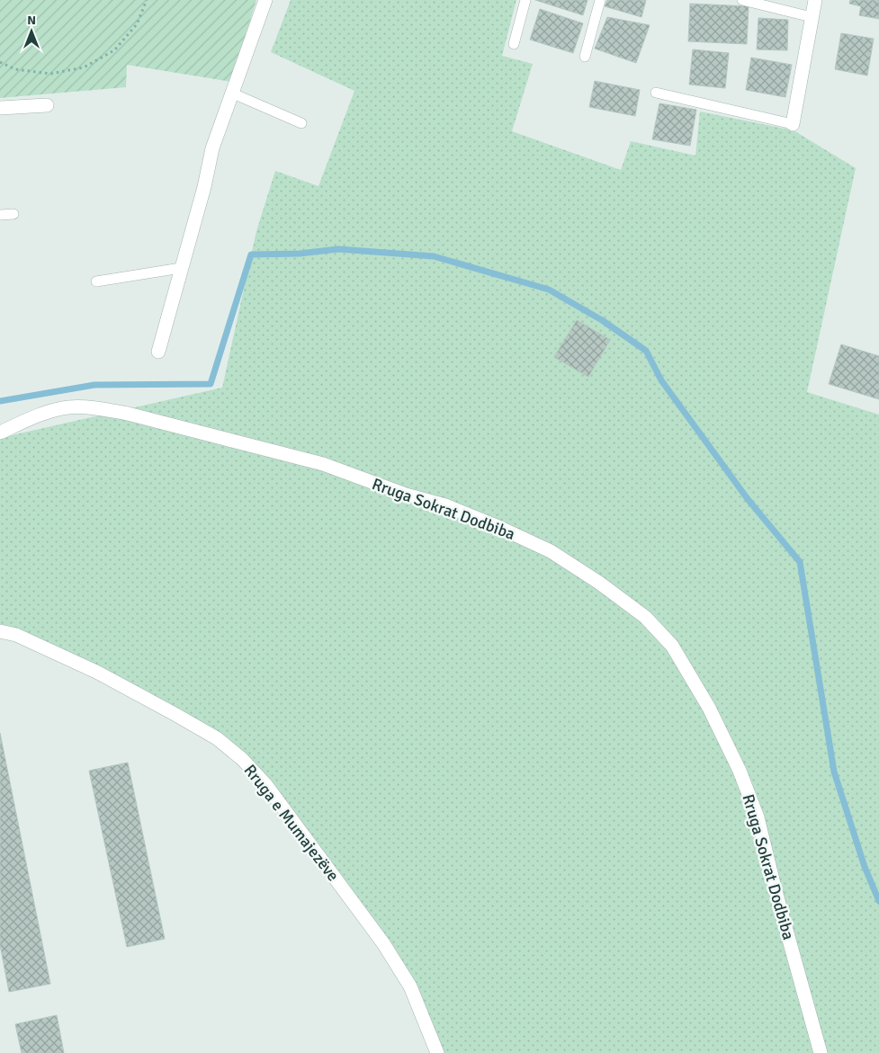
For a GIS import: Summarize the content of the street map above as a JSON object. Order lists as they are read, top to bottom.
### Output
{
  "streets": {
    "street": ["Rruga Sokrat Dodbiba", "Rruga e Mumajezëve"]
  },
  "north": "top"
}
